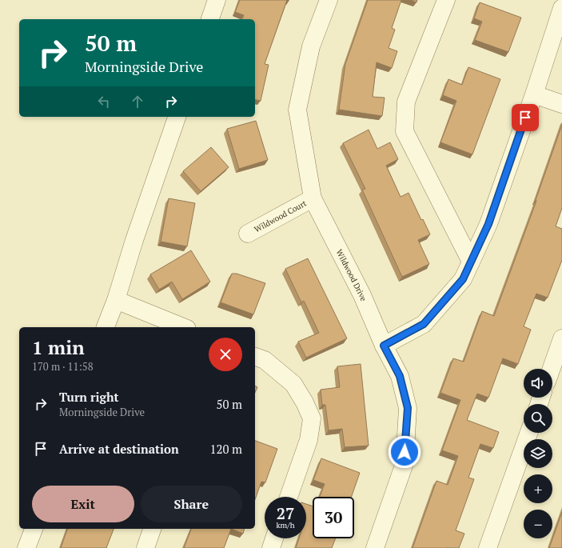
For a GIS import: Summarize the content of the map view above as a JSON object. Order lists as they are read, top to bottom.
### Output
{
  "streets": {
    "street": ["Wildwood Court", "Wildwood Drive"]
  },
  "crossings": [
    ["Wildwood Court", "Wildwood Drive"]
  ],
  "page": {
    "turn": ["50 m", "Morningside Drive"],
    "heading": ["1 min", "170 m · 11:58"],
    "map_buttons": ["+", "−"],
    "list": [
      {
        "name": "Turn right",
        "note": "Morningside Drive",
        "value": "50 m"
      },
      {
        "name": "Arrive at destination",
        "value": "120 m"
      }
    ],
    "buttons": ["Exit", "Share"],
    "speed": "27 km/h",
    "limit": "30"
  }
}
